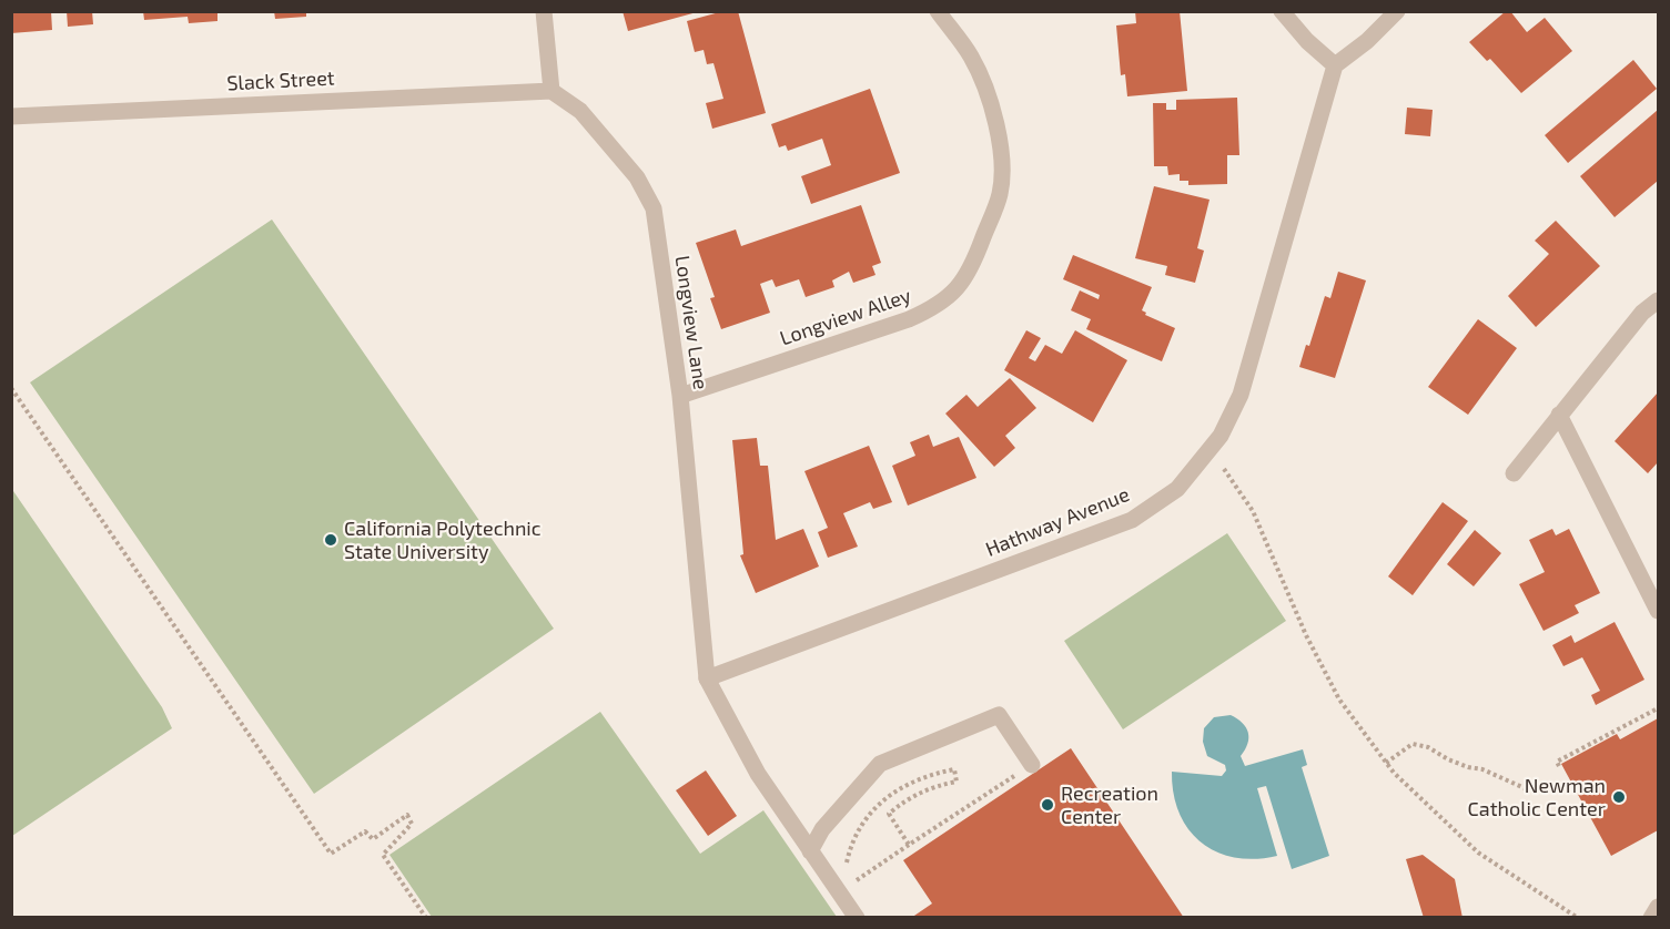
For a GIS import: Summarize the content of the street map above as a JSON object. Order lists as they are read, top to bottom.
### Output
{
  "streets": {
    "street": [
      "Slack Street",
      "Longview Alley",
      "Longview Lane",
      "Hathway Avenue"
    ]
  },
  "crossings": [
    ["Slack Street", "Longview Lane"],
    ["Longview Alley", "Longview Lane"],
    ["Longview Lane", "Hathway Avenue"]
  ],
  "places": ["California Polytechnic State University", "Newman Catholic Center", "Recreation Center"]
}
